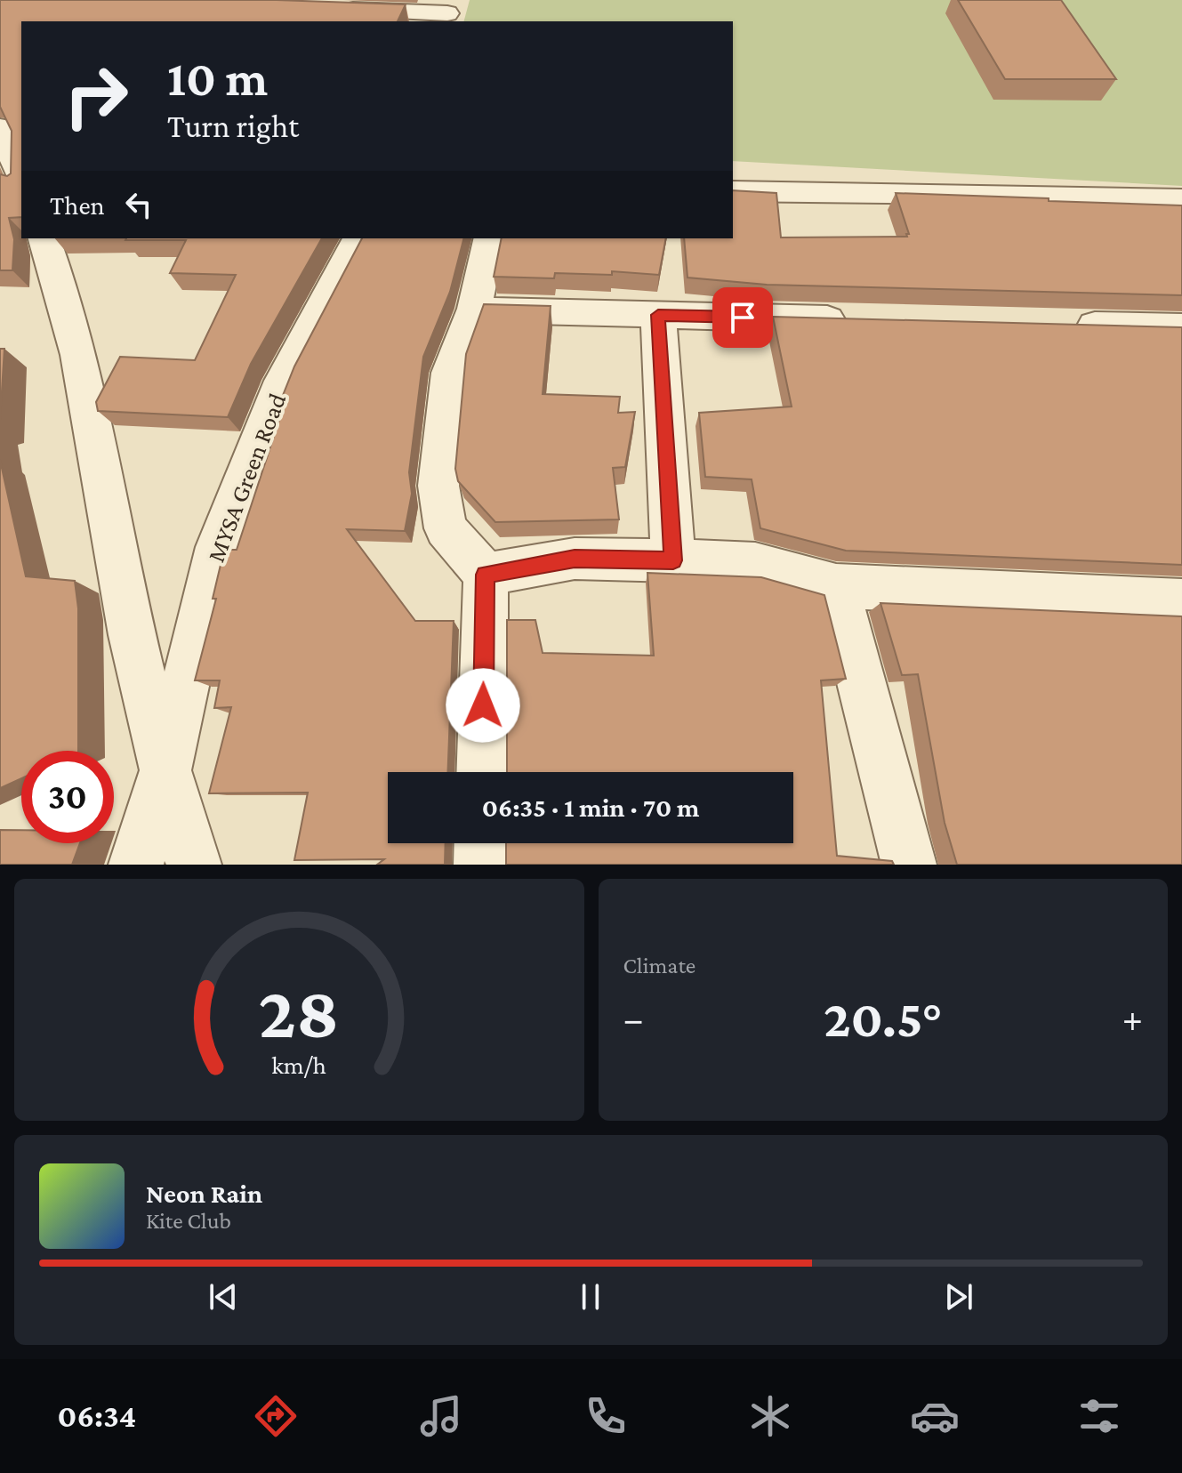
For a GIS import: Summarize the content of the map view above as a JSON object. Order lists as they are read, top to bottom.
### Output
{
  "streets": {
    "street": ["MYSA Green Road"]
  },
  "page": {
    "turn": ["10 m", "Turn right"],
    "then": "Then",
    "limit": "30",
    "trip": "06:35 · 1 min · 70 m",
    "tile": "Climate",
    "heat": ["−", "20.5°", "+"],
    "song": ["Neon Rain", "Kite Club"],
    "tabs": "06:34",
    "gauge": ["28", "km/h"]
  }
}
